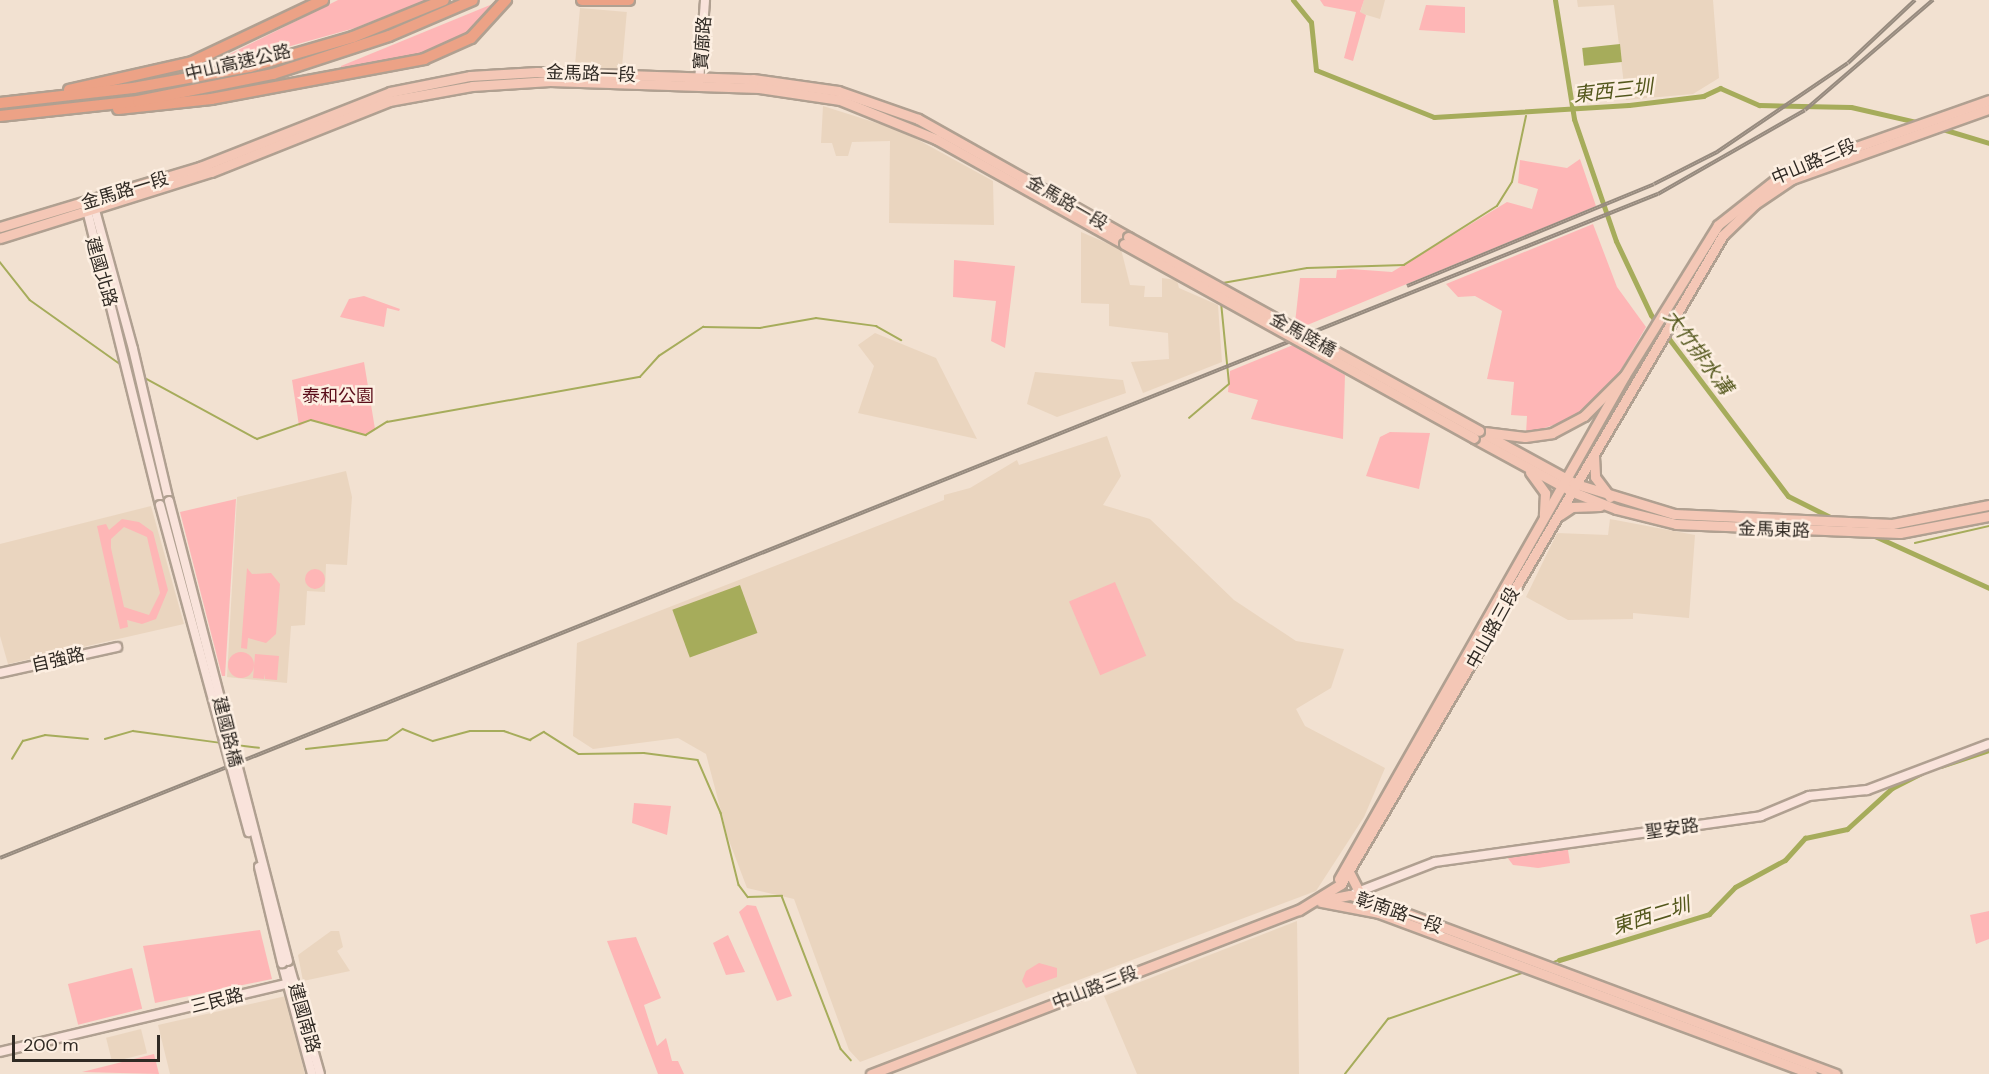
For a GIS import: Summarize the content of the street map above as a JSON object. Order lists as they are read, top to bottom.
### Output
{
  "streets": {
    "highway": ["中山高速公路"],
    "main road": [
      "金馬路一段",
      "中山路三段",
      "金馬陸橋",
      "金馬東路",
      "彰南路一段"
    ],
    "street": [
      "寶廍路",
      "建國北路",
      "自強路",
      "建國路橋",
      "聖安路",
      "三民路",
      "建國南路"
    ]
  },
  "crossings": [
    ["寶廍路", "金馬路一段"],
    ["金馬路一段", "建國北路"],
    ["金馬路一段", "金馬陸橋"],
    ["中山路三段", "金馬東路"],
    ["中山路三段", "彰南路一段"],
    ["建國北路", "建國路橋"],
    ["建國路橋", "建國南路"],
    ["聖安路", "彰南路一段"],
    ["三民路", "建國南路"]
  ],
  "water": ["東西三圳", "大竹排水溝", "東西二圳"],
  "parks": ["泰和公園"],
  "scale_bar": "200 m"
}
